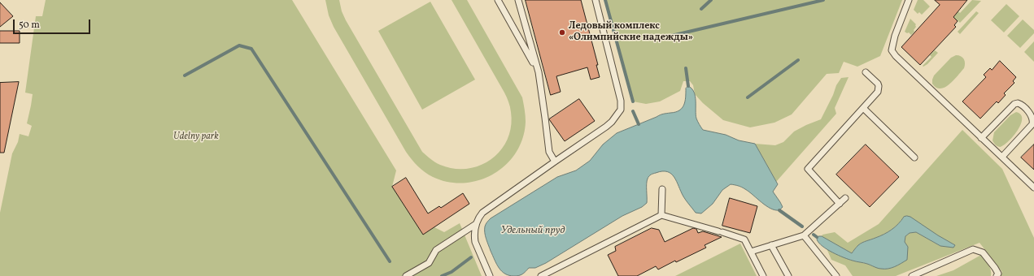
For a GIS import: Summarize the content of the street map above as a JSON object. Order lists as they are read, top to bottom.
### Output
{
  "water": ["Удельный пруд"],
  "parks": ["Udelny park"],
  "places": ["Ледовый комплекс «Олимпийские надежды»"],
  "scale_bar": "50 m"
}
